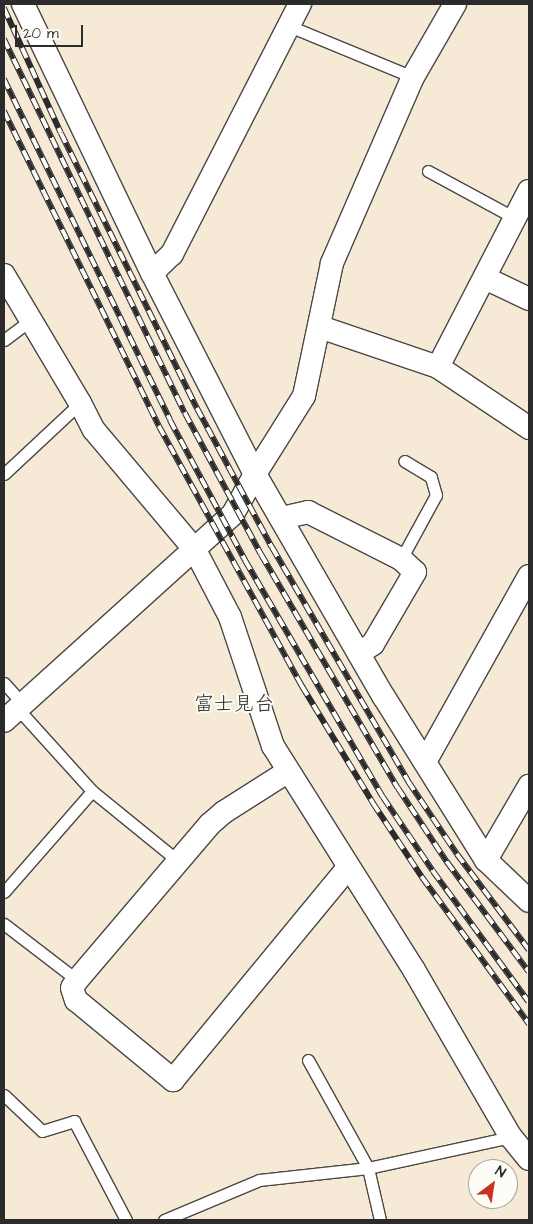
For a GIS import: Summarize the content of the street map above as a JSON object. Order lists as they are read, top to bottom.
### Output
{
  "districts": ["富士見台"],
  "scale_bar": "20 m",
  "north": "top right"
}
